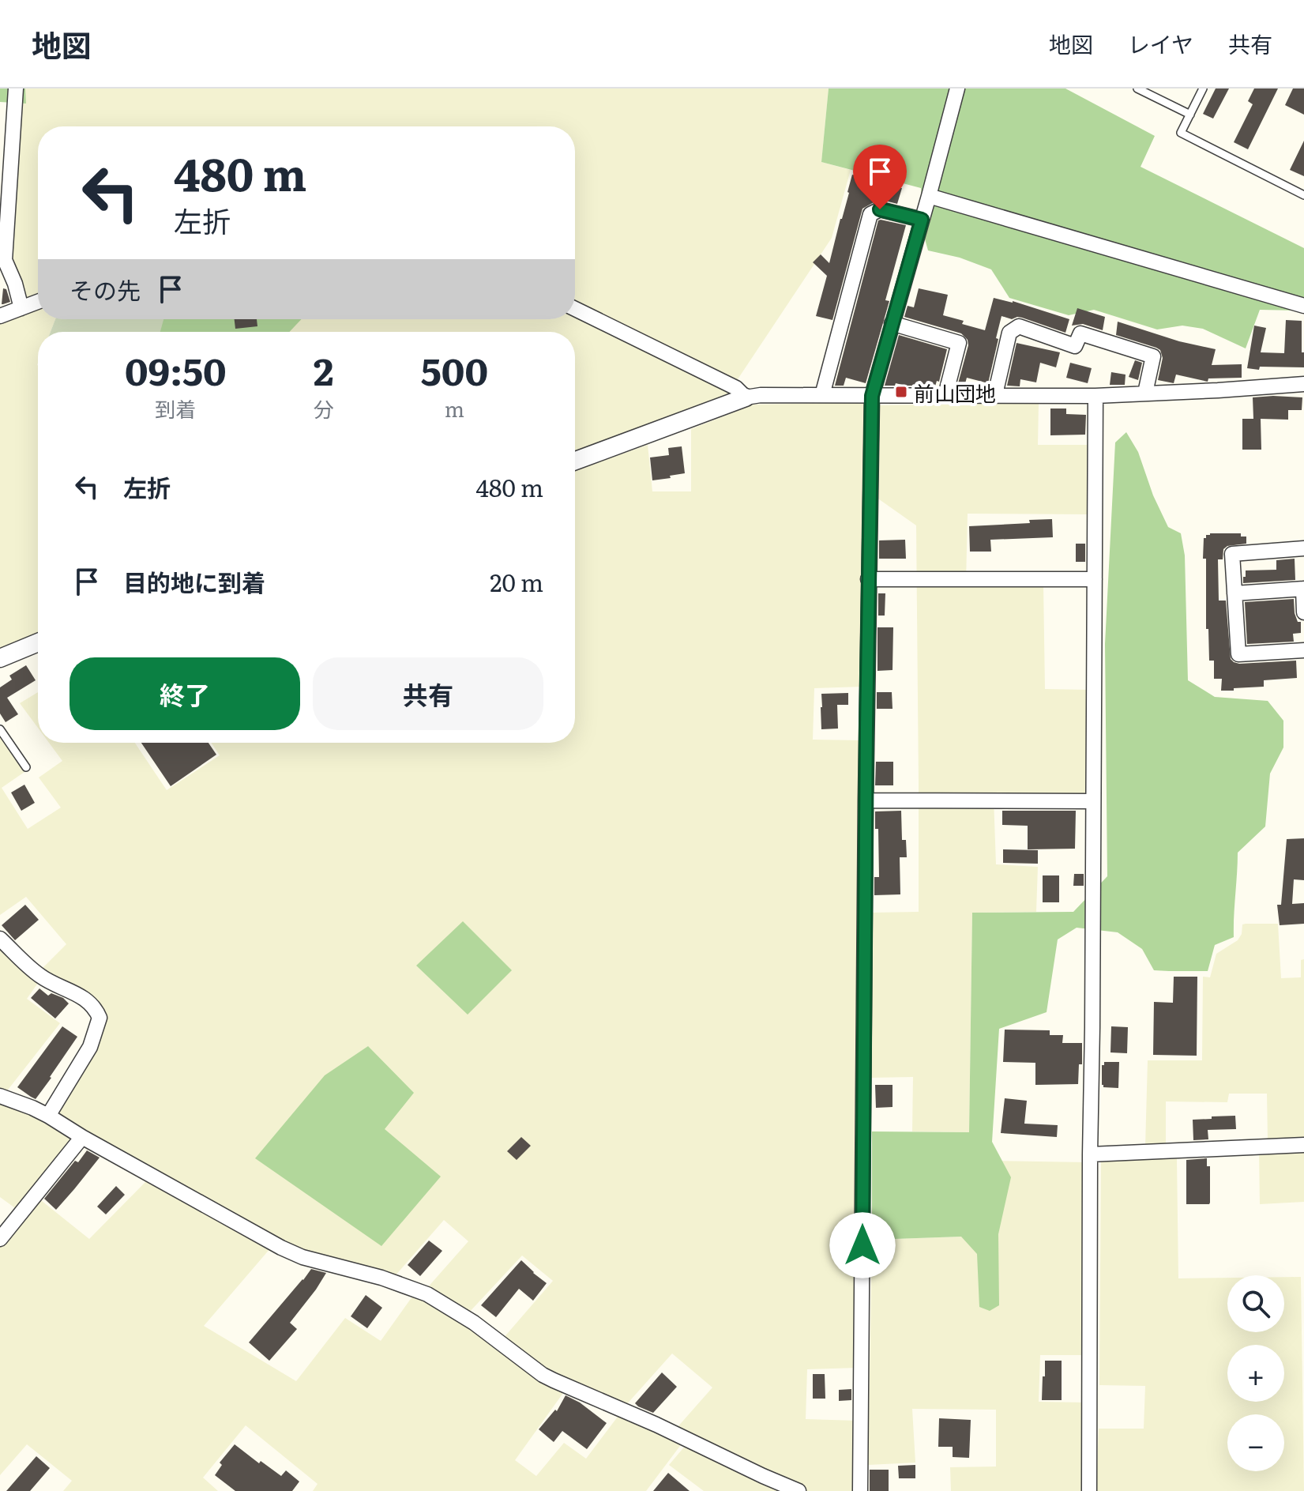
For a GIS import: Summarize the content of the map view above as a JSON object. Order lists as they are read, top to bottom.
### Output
{
  "places": {
    "transit": ["前山団地"]
  },
  "page": {
    "header": "地図",
    "nav": ["地図", "レイヤ", "共有"],
    "turn": ["480 m", "左折"],
    "then": "その先",
    "eta": [
      "09:50",
      "到着",
      "2",
      "分",
      "500",
      "m"
    ],
    "list": [
      {
        "name": "左折",
        "value": "480 m"
      },
      {
        "name": "目的地に到着",
        "value": "20 m"
      }
    ],
    "buttons": ["終了", "共有"],
    "map_buttons": ["+", "−"]
  }
}
